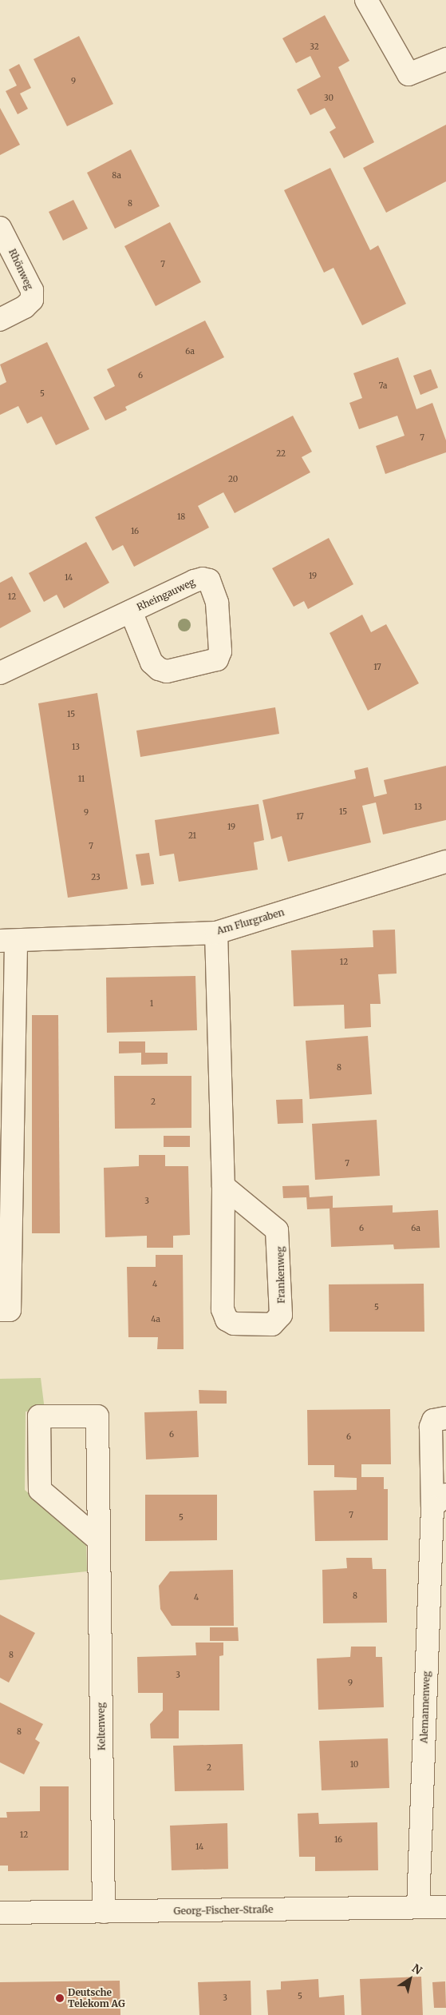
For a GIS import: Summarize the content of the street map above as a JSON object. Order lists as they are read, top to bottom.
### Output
{
  "streets": {
    "street": [
      "Rhönweg",
      "Rheingauweg",
      "Am Flurgraben",
      "Frankenweg",
      "Alemannenweg",
      "Keltenweg",
      "Georg-Fischer-Straße"
    ]
  },
  "crossings": [
    ["Am Flurgraben", "Frankenweg"],
    ["Alemannenweg", "Georg-Fischer-Straße"],
    ["Keltenweg", "Georg-Fischer-Straße"]
  ],
  "places": ["Deutsche Telekom AG"],
  "house_numbers": [
    "32",
    "9",
    "30",
    "8a",
    "8",
    "7",
    "6a",
    "6",
    "7a",
    "5",
    "7",
    "22",
    "20",
    "18",
    "16",
    "19",
    "14",
    "12",
    "17",
    "15",
    "13",
    "11",
    "13",
    "15",
    "9",
    "17",
    "19",
    "21",
    "7",
    "23",
    "12",
    "1",
    "8",
    "2",
    "7",
    "3",
    "6",
    "6a",
    "4",
    "5",
    "4a",
    "6",
    "6",
    "7",
    "5",
    "8",
    "4",
    "8",
    "3",
    "9",
    "8",
    "10",
    "2",
    "12",
    "16",
    "14",
    "5",
    "3"
  ],
  "north": "top right"
}
